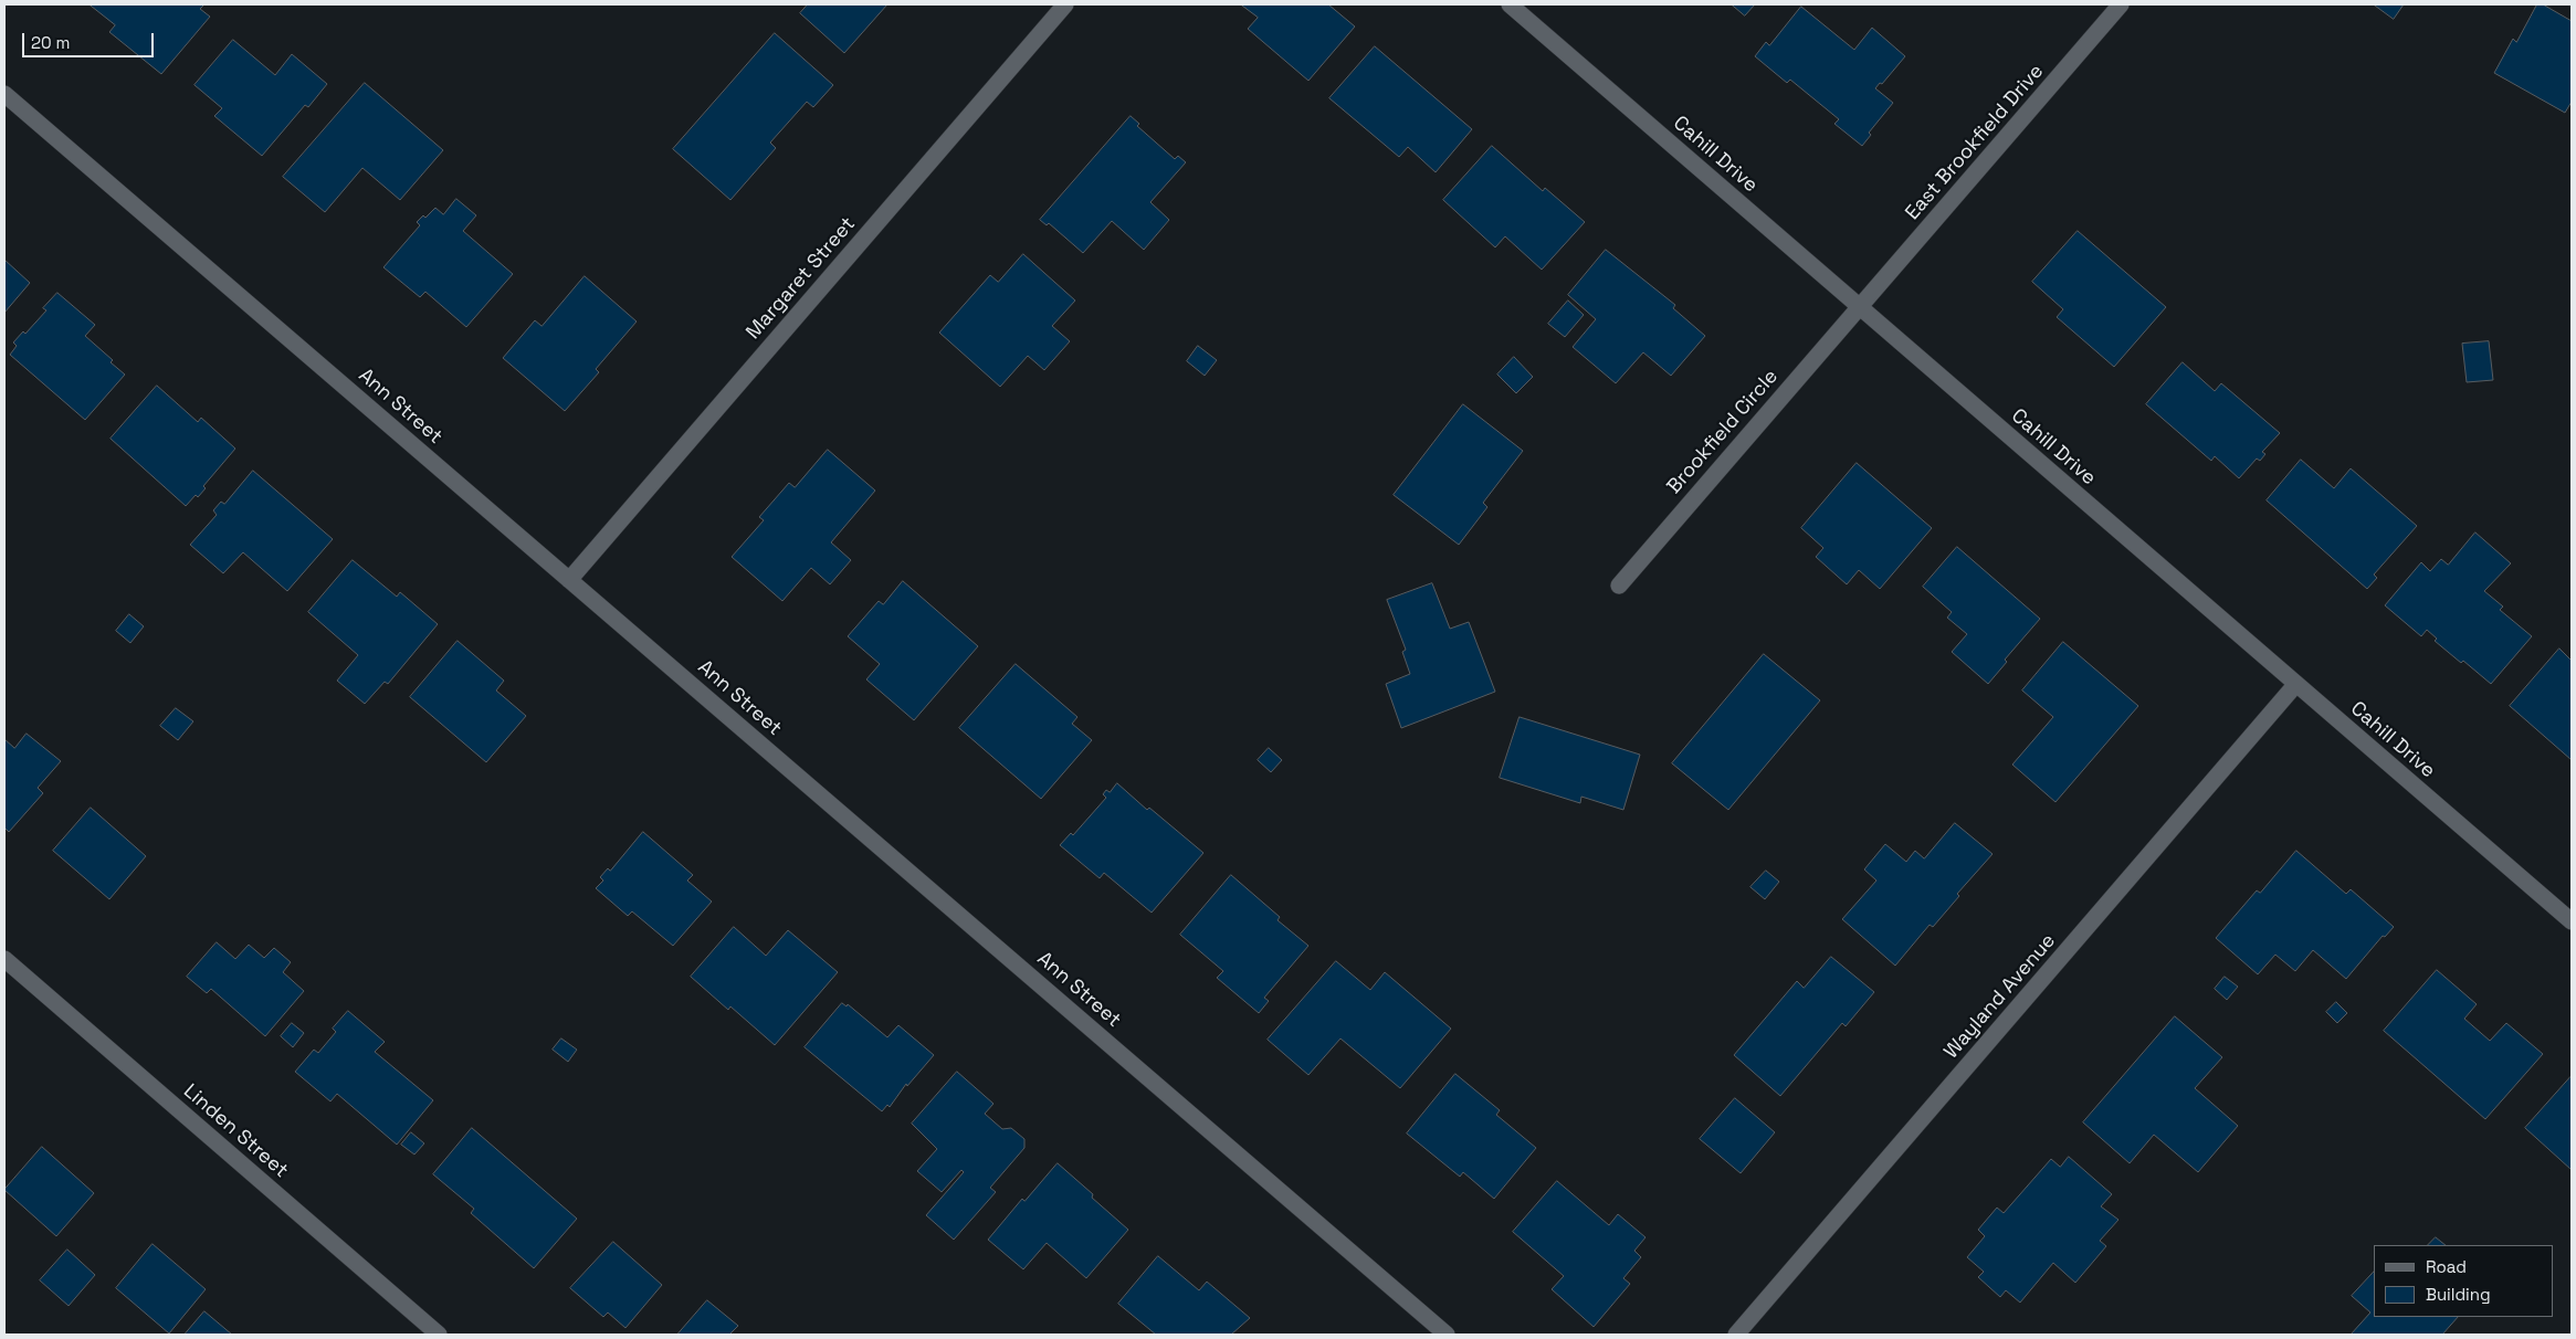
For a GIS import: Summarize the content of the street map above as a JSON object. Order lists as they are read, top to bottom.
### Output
{
  "streets": {
    "street": [
      "East Brookfield Drive",
      "Cahill Drive",
      "Margaret Street",
      "Ann Street",
      "Brookfield Circle",
      "Wayland Avenue",
      "Linden Street"
    ]
  },
  "crossings": [
    ["East Brookfield Drive", "Cahill Drive"],
    ["East Brookfield Drive", "Brookfield Circle"],
    ["Cahill Drive", "Brookfield Circle"],
    ["Cahill Drive", "Wayland Avenue"],
    ["Margaret Street", "Ann Street"]
  ],
  "legend": ["Road", "Building"],
  "scale_bar": "20 m"
}
